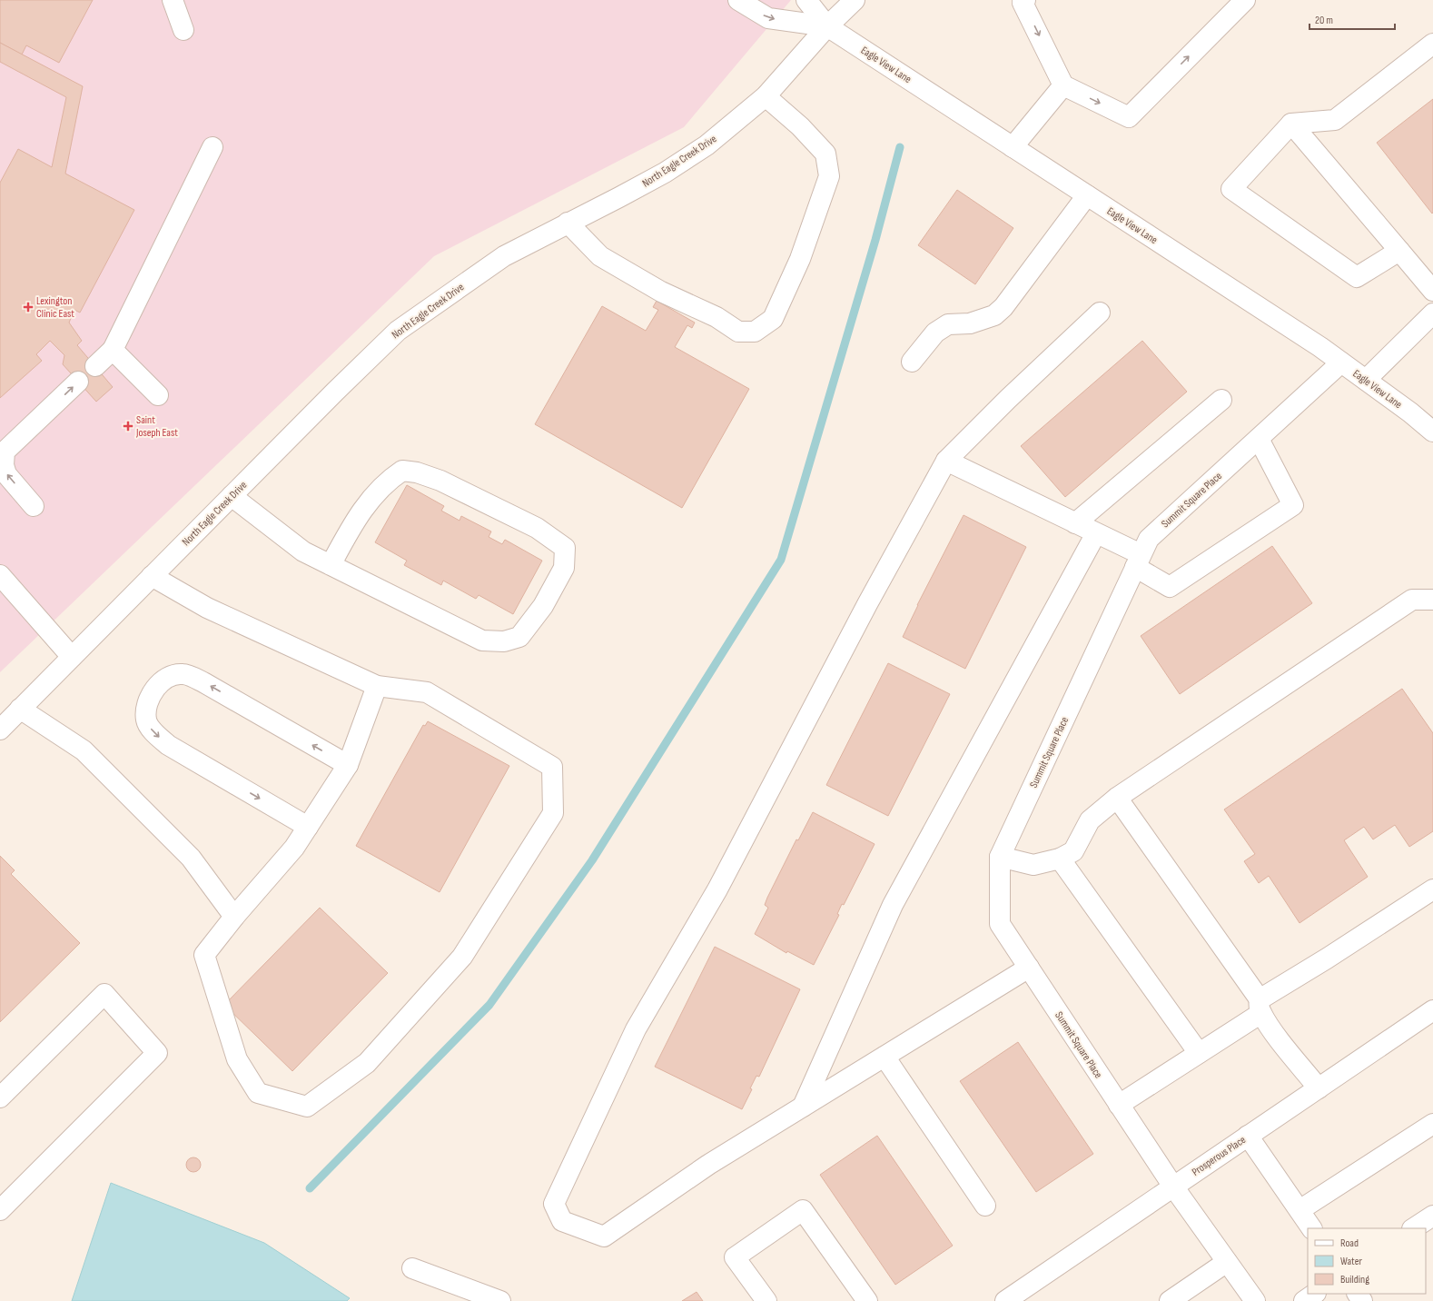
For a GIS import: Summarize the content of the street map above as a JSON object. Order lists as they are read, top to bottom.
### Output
{
  "streets": {
    "street": [
      "Eagle View Lane",
      "North Eagle Creek Drive",
      "Summit Square Place",
      "Prosperous Place"
    ]
  },
  "crossings": [
    ["Eagle View Lane", "North Eagle Creek Drive"],
    ["Eagle View Lane", "Summit Square Place"],
    ["Summit Square Place", "Prosperous Place"]
  ],
  "places": {
    "health": ["Lexington Clinic East", "Saint Joseph East"]
  },
  "legend": ["Road", "Water", "Building"],
  "scale_bar": "20 m"
}
